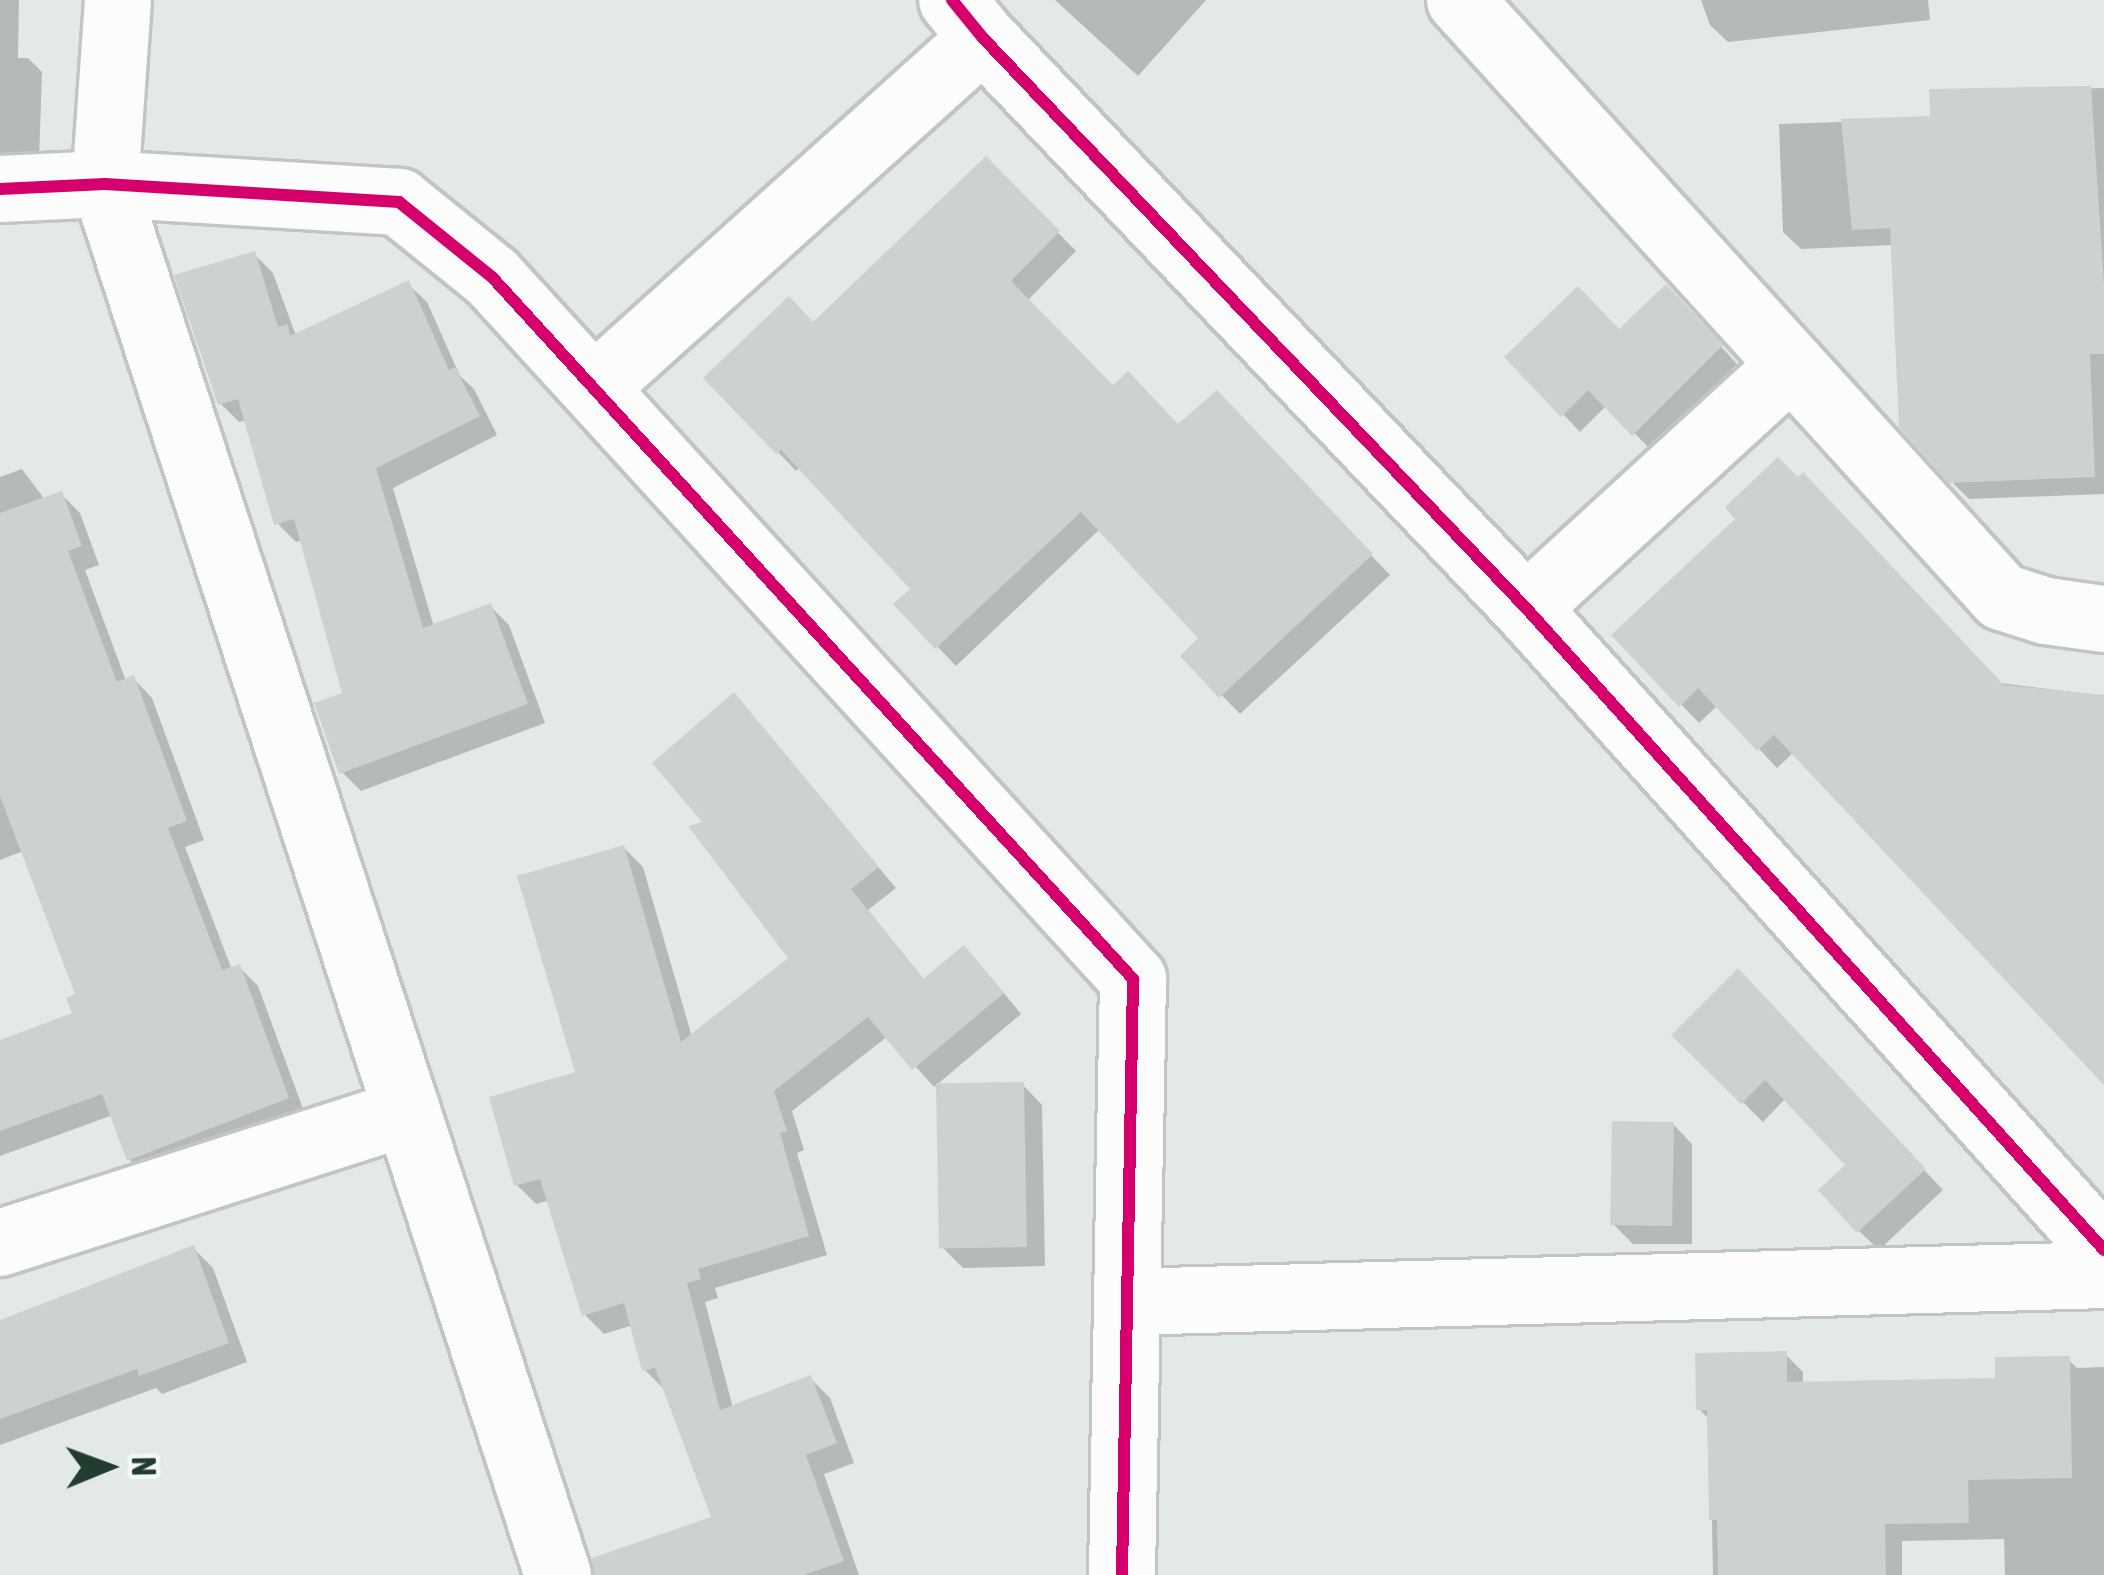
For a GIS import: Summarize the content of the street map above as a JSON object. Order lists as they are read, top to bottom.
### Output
{
  "north": "right"
}
